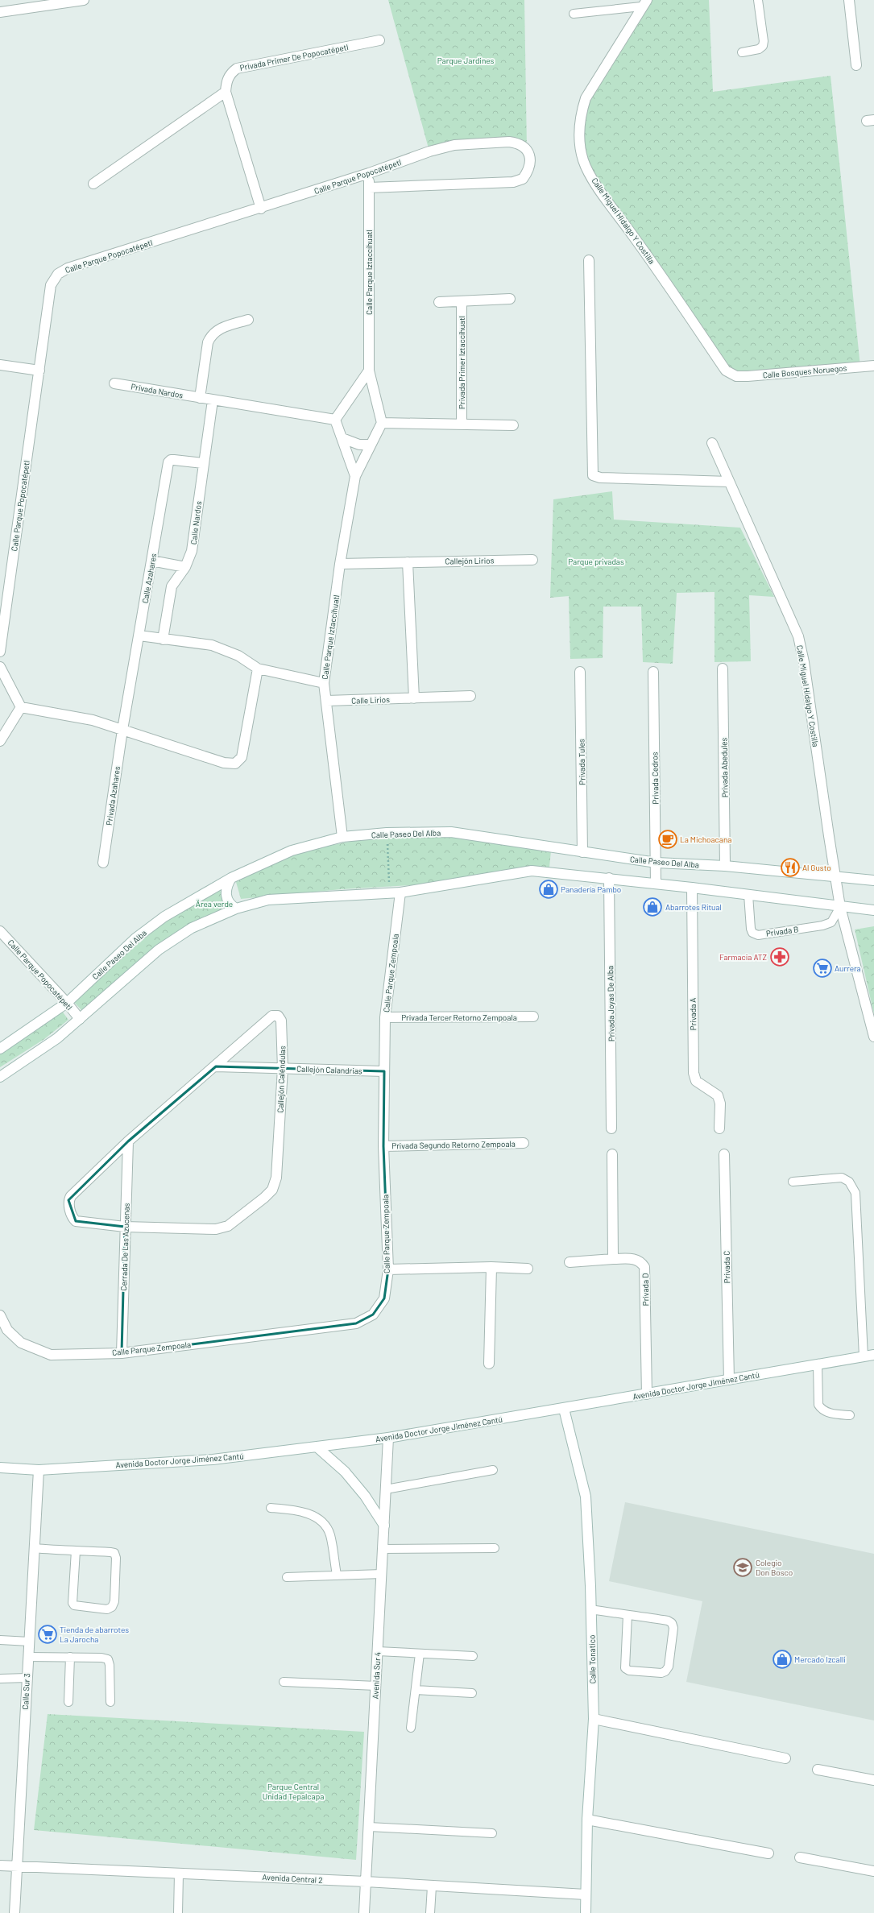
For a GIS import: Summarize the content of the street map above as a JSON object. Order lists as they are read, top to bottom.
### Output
{
  "streets": {
    "street": [
      "Privada Primer De Popocatépetl",
      "Calle Parque Popocatépetl",
      "Calle Miguel Hidalgo Y Costilla",
      "Calle Parque Iztaccíhuatl",
      "Privada Primer Iztaccíhuatl",
      "Calle Bosques Noruegos",
      "Privada Nardos",
      "Calle Nardos",
      "Callejón Lirios",
      "Calle Azahares",
      "Calle Lirios",
      "Privada Tules",
      "Privada Abedules",
      "Privada Cedros",
      "Privada Azahares",
      "Calle Paseo Del Alba",
      "Calle Parque Zempoala",
      "Privada Joyas De Alba",
      "Privada A",
      "Privada Tercer Retorno Zempoala",
      "Callejón Calandrias",
      "Callejón Caléndulas",
      "Privada Segundo Retorno Zempoala",
      "Cerrada De Las Azucenas",
      "Privada C",
      "Privada D",
      "Avenida Doctor Jorge Jiménez Cantú",
      "Calle Tonatico",
      "Avenida Sur 4",
      "Calle Sur 3",
      "Avenida Central 2"
    ],
    "lane": ["Privada B"]
  },
  "crossings": [
    ["Calle Parque Popocatépetl", "Calle Parque Iztaccíhuatl"],
    ["Calle Parque Popocatépetl", "Calle Paseo Del Alba"],
    ["Calle Miguel Hidalgo Y Costilla", "Calle Bosques Noruegos"],
    ["Calle Miguel Hidalgo Y Costilla", "Calle Paseo Del Alba"],
    ["Calle Miguel Hidalgo Y Costilla", "Privada B"],
    ["Calle Parque Iztaccíhuatl", "Calle Lirios"],
    ["Calle Parque Iztaccíhuatl", "Calle Paseo Del Alba"],
    ["Privada Nardos", "Calle Nardos"],
    ["Calle Nardos", "Calle Azahares"],
    ["Calle Azahares", "Privada Azahares"],
    ["Privada Tules", "Calle Paseo Del Alba"],
    ["Privada Abedules", "Calle Paseo Del Alba"],
    ["Privada Cedros", "Calle Paseo Del Alba"],
    ["Calle Parque Zempoala", "Privada Tercer Retorno Zempoala"],
    ["Calle Parque Zempoala", "Callejón Calandrias"],
    ["Calle Parque Zempoala", "Privada Segundo Retorno Zempoala"],
    ["Calle Parque Zempoala", "Cerrada De Las Azucenas"],
    ["Callejón Calandrias", "Callejón Caléndulas"],
    ["Callejón Caléndulas", "Cerrada De Las Azucenas"],
    ["Privada C", "Avenida Doctor Jorge Jiménez Cantú"],
    ["Privada D", "Avenida Doctor Jorge Jiménez Cantú"],
    ["Avenida Doctor Jorge Jiménez Cantú", "Calle Tonatico"],
    ["Avenida Doctor Jorge Jiménez Cantú", "Avenida Sur 4"],
    ["Avenida Doctor Jorge Jiménez Cantú", "Calle Sur 3"],
    ["Calle Tonatico", "Avenida Central 2"],
    ["Avenida Sur 4", "Avenida Central 2"],
    ["Calle Sur 3", "Avenida Central 2"]
  ],
  "parks": [
    "Parque Jardines",
    "Parque privadas",
    "Ärea verde",
    "Parque Central Unidad Tepalcapa"
  ],
  "places": {
    "cafe": ["La Michoacana"],
    "restaurant": ["Al Gusto"],
    "shop": ["Panadería Pambo", "Abarrotes Ritual", "Mercado Izcalli"],
    "pharmacy": ["Farmacia ATZ"],
    "supermarket": ["Aurrera", "Tienda de abarrotes La Jarocha"],
    "school or university": ["Colegio Don Bosco"]
  }
}
